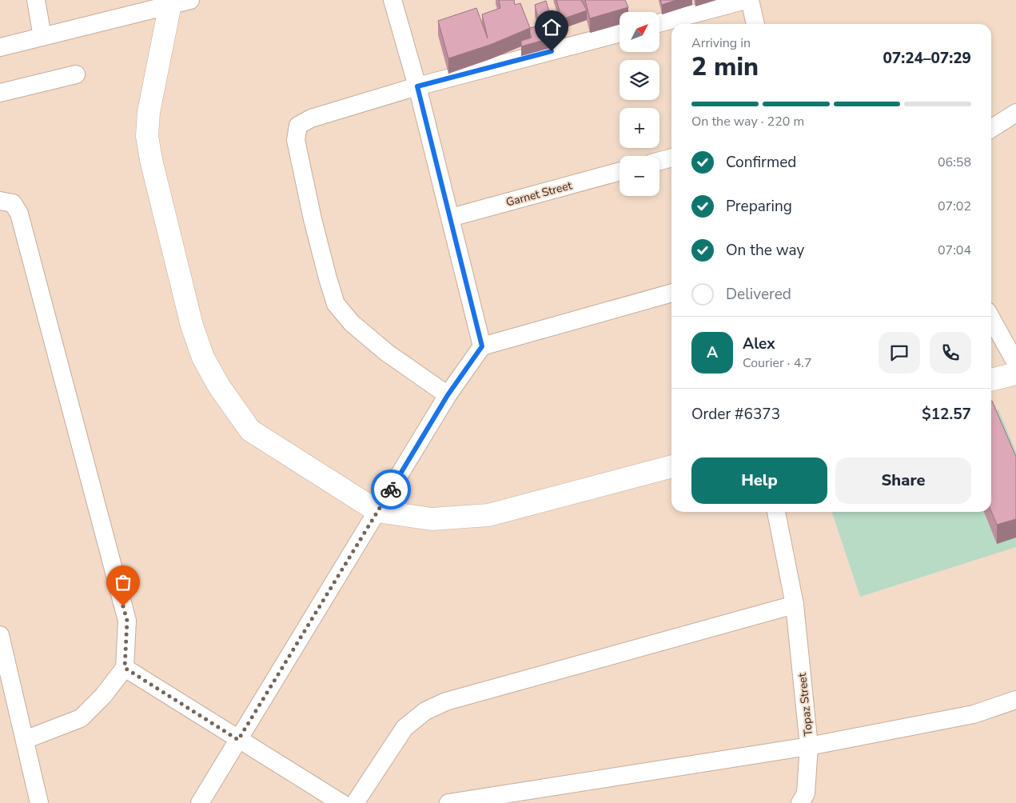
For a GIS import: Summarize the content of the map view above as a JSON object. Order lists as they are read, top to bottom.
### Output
{
  "streets": {
    "street": ["Garnet Street", "Topaz Street"]
  },
  "north": "top right",
  "page": {
    "map_buttons": ["+", "−"],
    "heading": ["2 min", "Arriving in", "07:24–07:29"],
    "panel": [
      "Alex",
      "Courier · 4.7",
      "Order #6373",
      "$12.57"
    ],
    "bar": "On the way · 220 m",
    "list": [
      ["Confirmed", "06:58"],
      ["Preparing", "07:02"],
      ["On the way", "07:04"],
      "Delivered"
    ],
    "round": "A",
    "buttons": ["Help", "Share"]
  }
}
